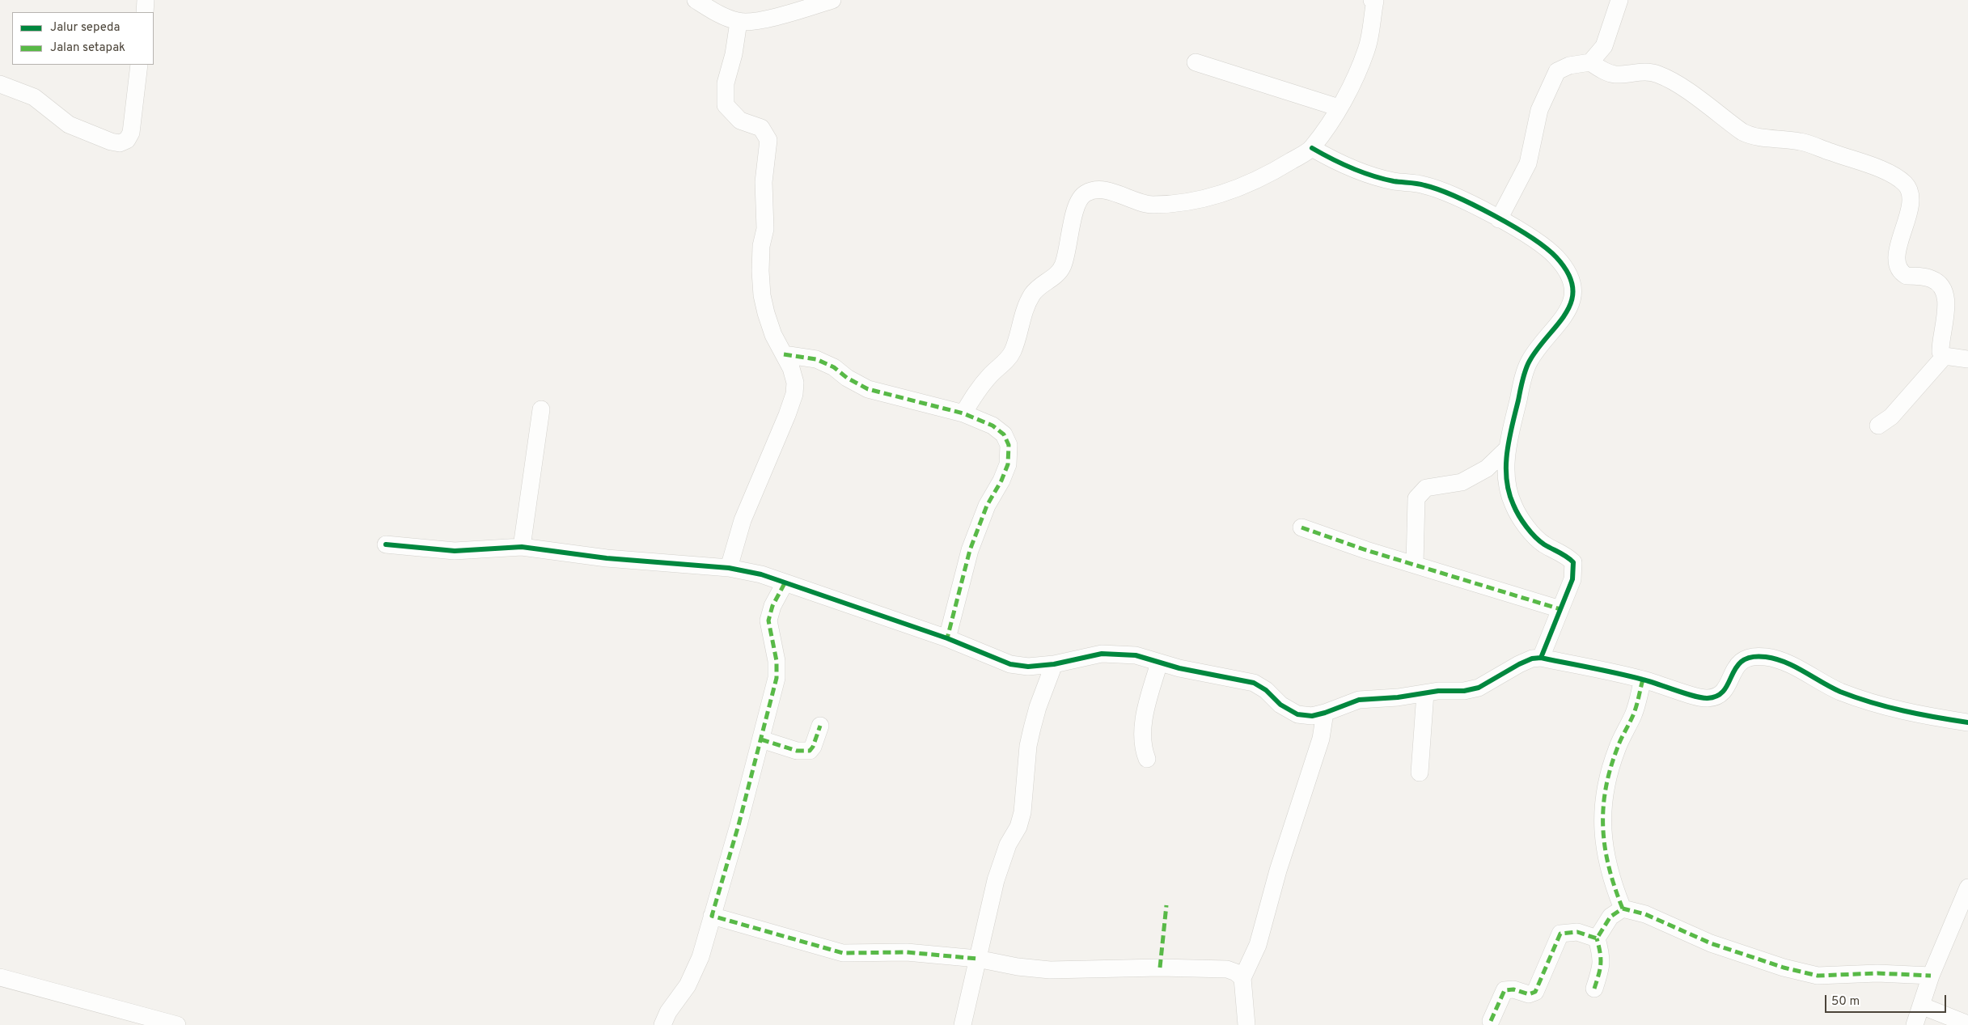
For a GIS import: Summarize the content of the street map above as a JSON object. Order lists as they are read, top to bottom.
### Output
{
  "legend": ["Jalur sepeda", "Jalan setapak"],
  "scale_bar": "50 m"
}
